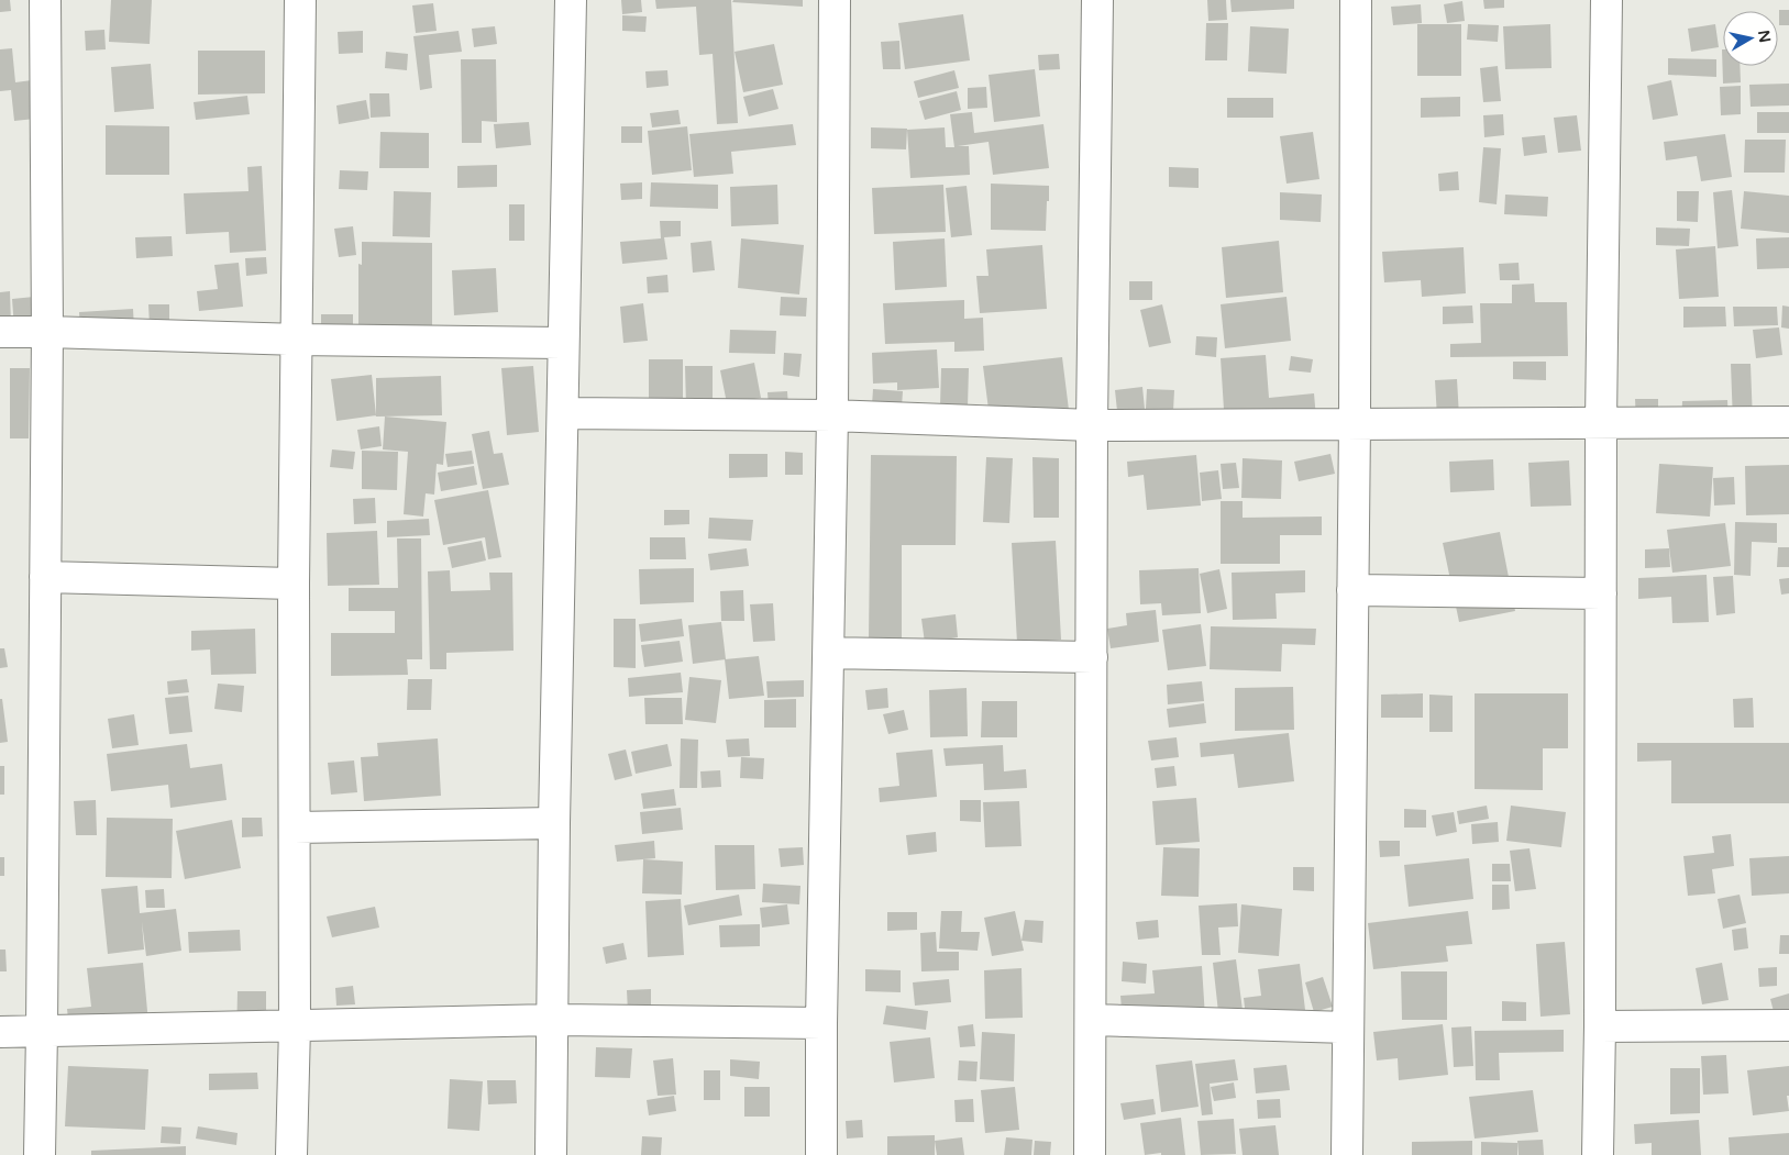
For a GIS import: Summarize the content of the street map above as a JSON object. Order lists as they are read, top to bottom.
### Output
{
  "north": "right"
}
